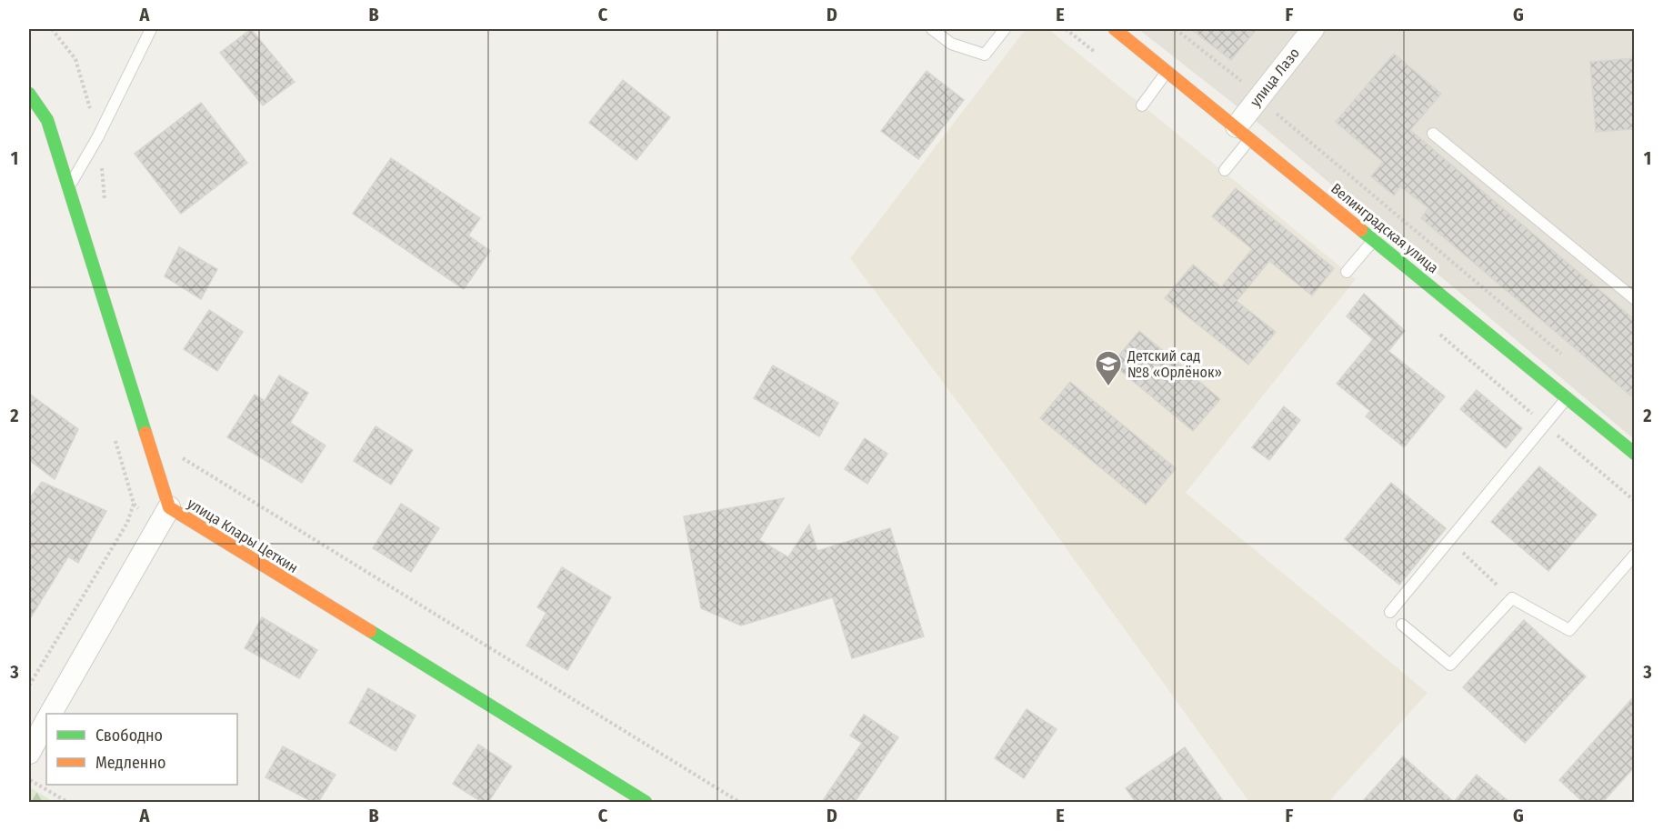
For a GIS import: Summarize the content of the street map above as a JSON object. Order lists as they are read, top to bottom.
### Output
{
  "streets": {
    "street": ["улица Лазо", "Велинградская улица", "улица Клары Цеткин"]
  },
  "crossings": [
    ["улица Лазо", "Велинградская улица"]
  ],
  "places": {
    "school or university": ["Детский сад №8 «Орлёнок»"]
  },
  "legend": ["Свободно", "Медленно"],
  "grid": {
    "columns": [
      "A",
      "B",
      "C",
      "D",
      "E",
      "F",
      "G"
    ],
    "rows": ["1", "2", "3"]
  }
}
